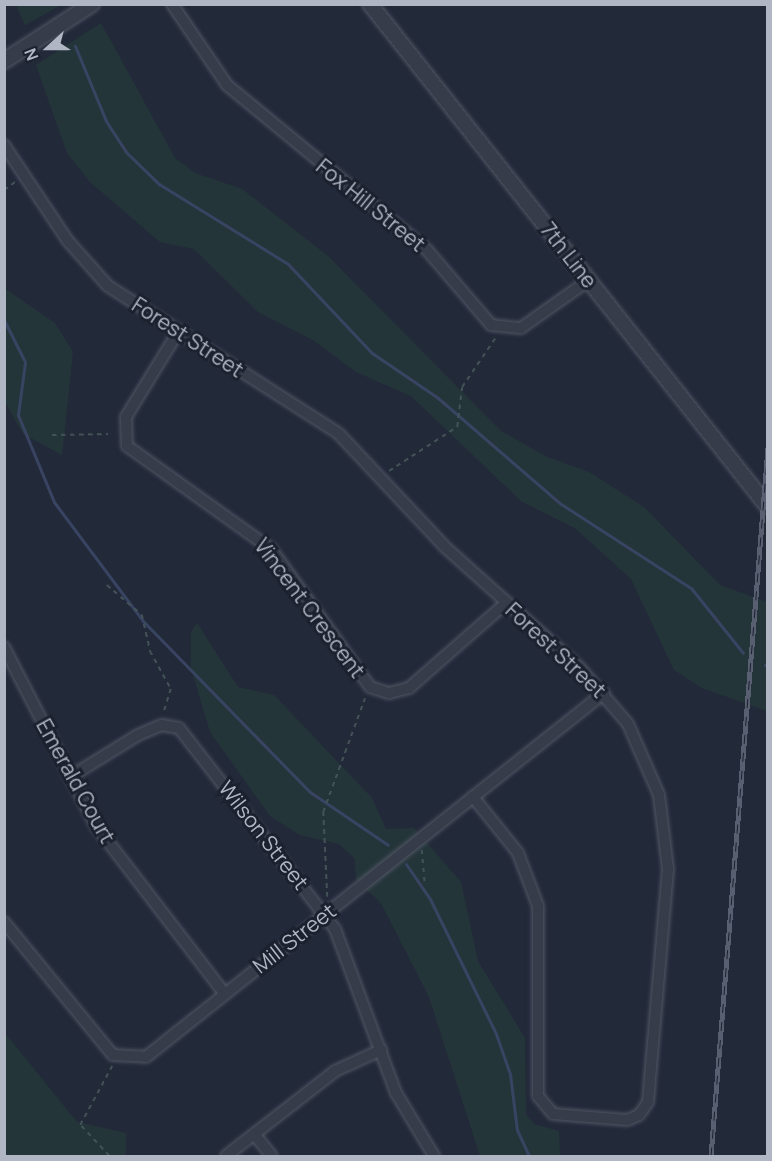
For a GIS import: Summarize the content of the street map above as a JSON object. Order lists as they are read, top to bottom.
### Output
{
  "streets": {
    "street": [
      "Fox Hill Street",
      "7th Line",
      "Forest Street",
      "Vincent Crescent",
      "Emerald Court",
      "Wilson Street",
      "Mill Street"
    ]
  },
  "crossings": [
    ["Fox Hill Street", "7th Line"],
    ["Forest Street", "Vincent Crescent"],
    ["Forest Street", "Mill Street"],
    ["Emerald Court", "Wilson Street"],
    ["Emerald Court", "Mill Street"],
    ["Wilson Street", "Mill Street"]
  ],
  "north": "left"
}
